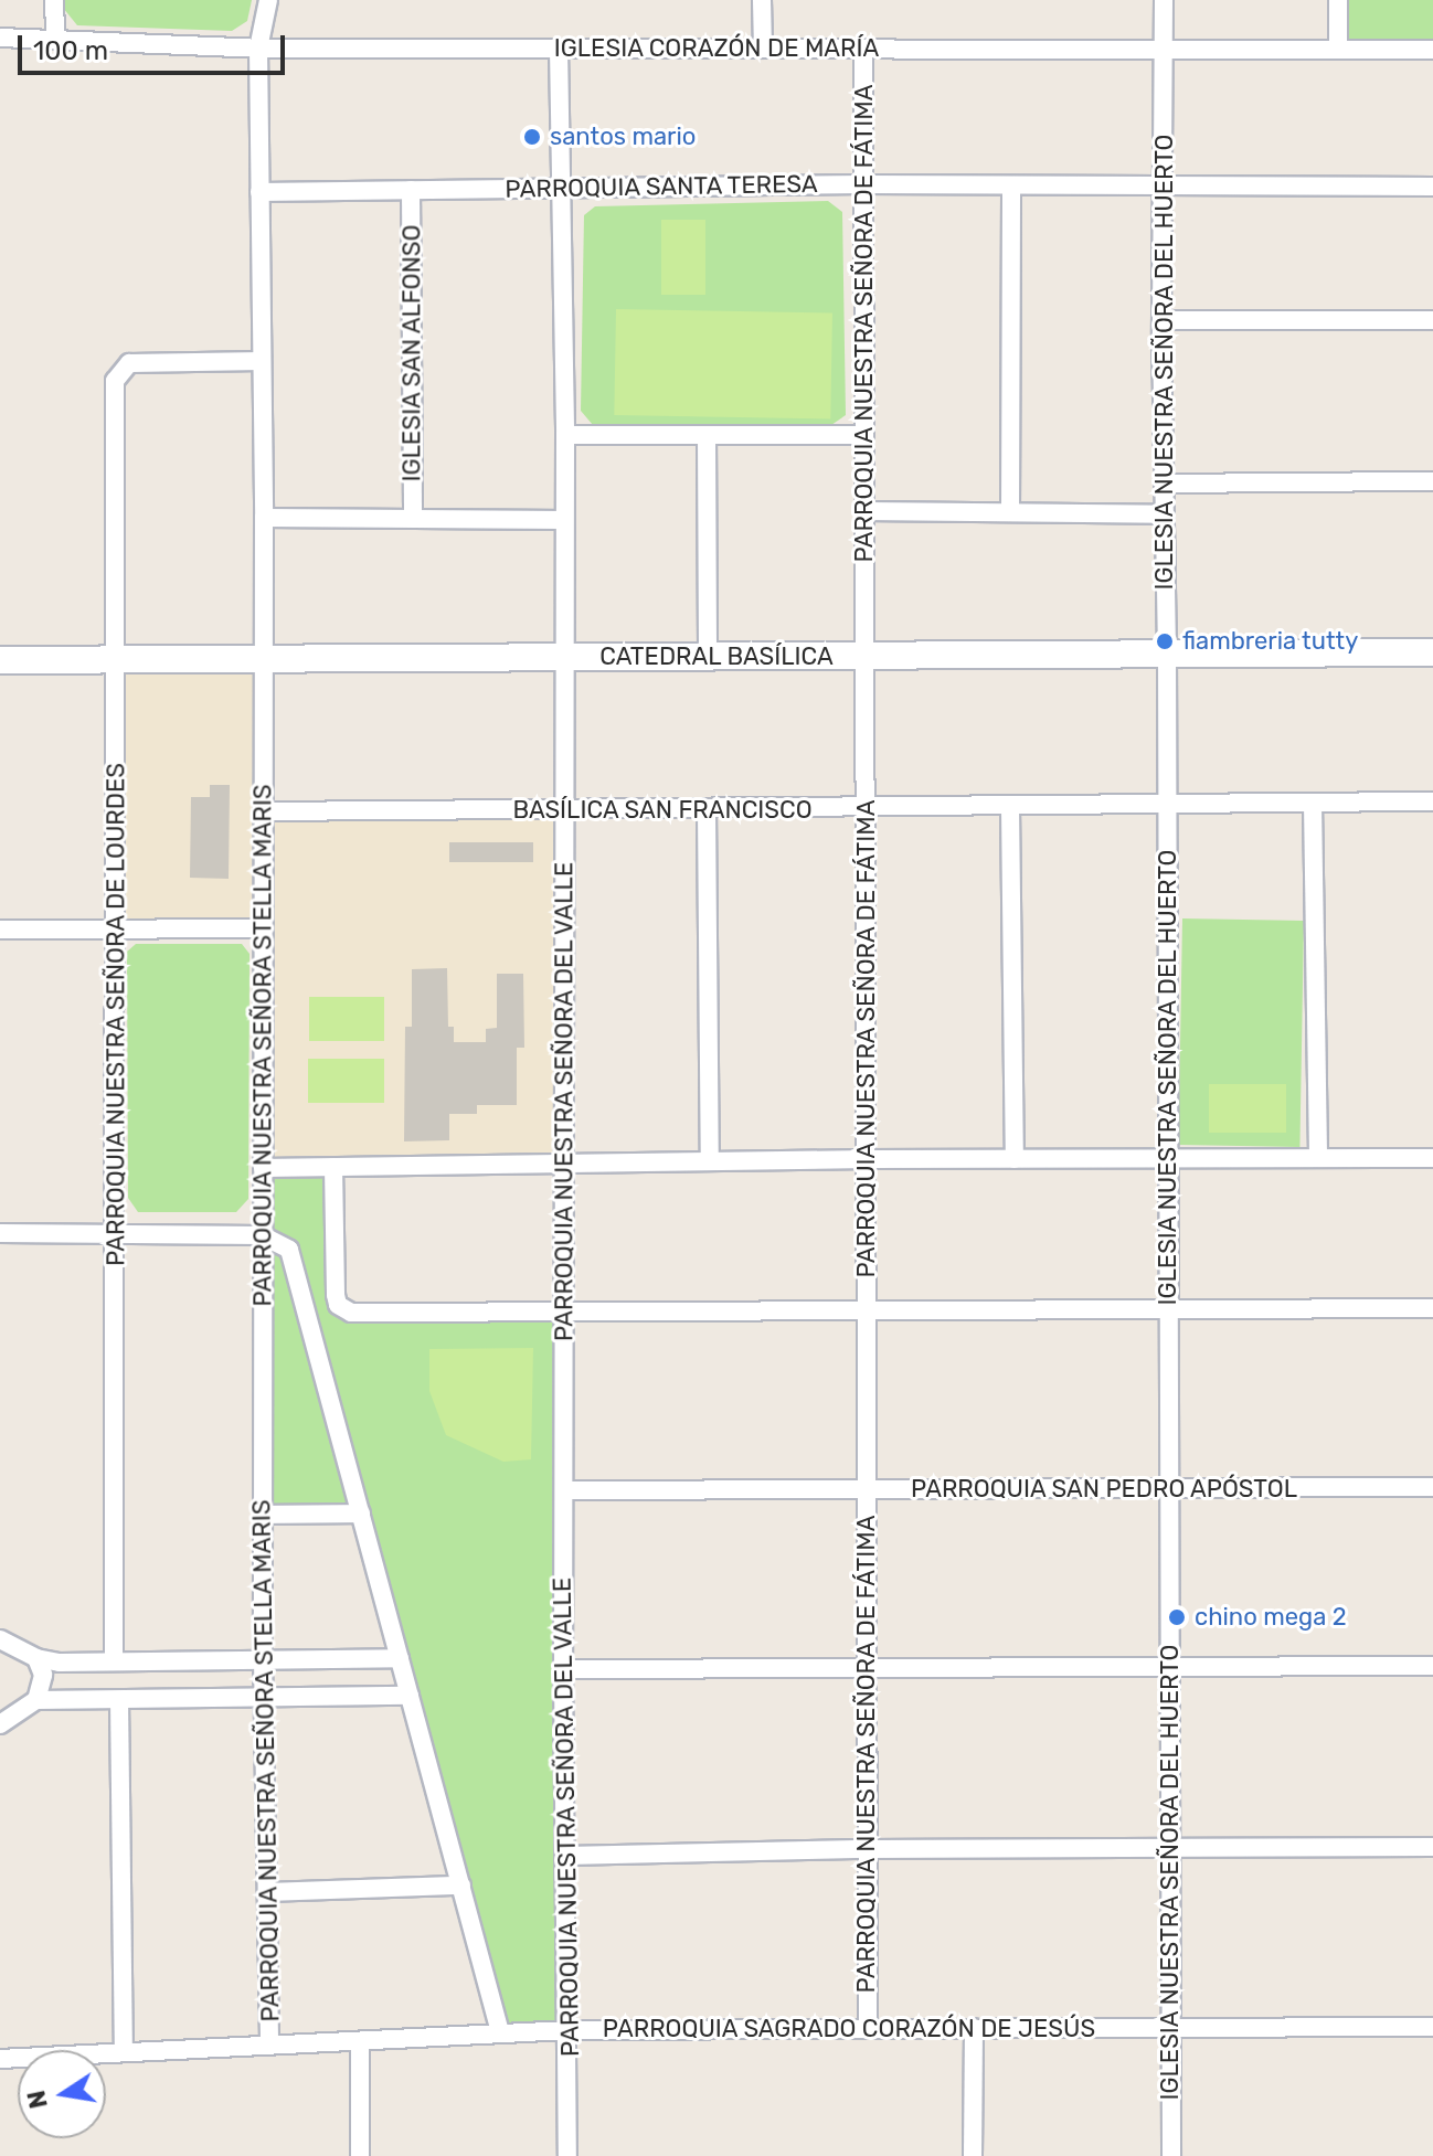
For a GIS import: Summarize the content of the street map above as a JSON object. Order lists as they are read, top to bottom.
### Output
{
  "streets": {
    "main road": ["CATEDRAL BASÍLICA"],
    "street": [
      "IGLESIA CORAZÓN DE MARÍA",
      "PARROQUIA SANTA TERESA",
      "PARROQUIA NUESTRA SEÑORA DE FÁTIMA",
      "IGLESIA SAN ALFONSO",
      "IGLESIA NUESTRA SEÑORA DEL HUERTO",
      "BASÍLICA SAN FRANCISCO",
      "PARROQUIA NUESTRA SEÑORA DE LOURDES",
      "PARROQUIA NUESTRA SEÑORA STELLA MARIS",
      "PARROQUIA NUESTRA SEÑORA DEL VALLE",
      "PARROQUIA SAN PEDRO APÓSTOL",
      "PARROQUIA SAGRADO CORAZÓN DE JESÚS"
    ]
  },
  "crossings": [
    ["IGLESIA CORAZÓN DE MARÍA", "PARROQUIA NUESTRA SEÑORA DE FÁTIMA"],
    ["IGLESIA CORAZÓN DE MARÍA", "IGLESIA NUESTRA SEÑORA DEL HUERTO"],
    ["IGLESIA CORAZÓN DE MARÍA", "PARROQUIA NUESTRA SEÑORA STELLA MARIS"],
    ["IGLESIA CORAZÓN DE MARÍA", "PARROQUIA NUESTRA SEÑORA DEL VALLE"],
    ["PARROQUIA SANTA TERESA", "PARROQUIA NUESTRA SEÑORA DE FÁTIMA"],
    ["PARROQUIA SANTA TERESA", "IGLESIA SAN ALFONSO"],
    ["PARROQUIA SANTA TERESA", "IGLESIA NUESTRA SEÑORA DEL HUERTO"],
    ["PARROQUIA SANTA TERESA", "PARROQUIA NUESTRA SEÑORA STELLA MARIS"],
    ["PARROQUIA SANTA TERESA", "PARROQUIA NUESTRA SEÑORA DEL VALLE"],
    ["PARROQUIA NUESTRA SEÑORA DE FÁTIMA", "CATEDRAL BASÍLICA"],
    ["PARROQUIA NUESTRA SEÑORA DE FÁTIMA", "BASÍLICA SAN FRANCISCO"],
    ["PARROQUIA NUESTRA SEÑORA DE FÁTIMA", "PARROQUIA SAN PEDRO APÓSTOL"],
    ["PARROQUIA NUESTRA SEÑORA DE FÁTIMA", "PARROQUIA SAGRADO CORAZÓN DE JESÚS"],
    ["IGLESIA NUESTRA SEÑORA DEL HUERTO", "CATEDRAL BASÍLICA"],
    ["IGLESIA NUESTRA SEÑORA DEL HUERTO", "BASÍLICA SAN FRANCISCO"],
    ["IGLESIA NUESTRA SEÑORA DEL HUERTO", "PARROQUIA SAN PEDRO APÓSTOL"],
    ["IGLESIA NUESTRA SEÑORA DEL HUERTO", "PARROQUIA SAGRADO CORAZÓN DE JESÚS"],
    ["CATEDRAL BASÍLICA", "PARROQUIA NUESTRA SEÑORA DE LOURDES"],
    ["CATEDRAL BASÍLICA", "PARROQUIA NUESTRA SEÑORA STELLA MARIS"],
    ["CATEDRAL BASÍLICA", "PARROQUIA NUESTRA SEÑORA DEL VALLE"],
    ["BASÍLICA SAN FRANCISCO", "PARROQUIA NUESTRA SEÑORA STELLA MARIS"],
    ["BASÍLICA SAN FRANCISCO", "PARROQUIA NUESTRA SEÑORA DEL VALLE"],
    ["PARROQUIA NUESTRA SEÑORA DE LOURDES", "PARROQUIA NUESTRA SEÑORA STELLA MARIS"],
    ["PARROQUIA NUESTRA SEÑORA STELLA MARIS", "PARROQUIA SAGRADO CORAZÓN DE JESÚS"],
    ["PARROQUIA NUESTRA SEÑORA DEL VALLE", "PARROQUIA SAN PEDRO APÓSTOL"],
    ["PARROQUIA NUESTRA SEÑORA DEL VALLE", "PARROQUIA SAGRADO CORAZÓN DE JESÚS"]
  ],
  "places": ["santos mario", "fiambreria tutty", "chino mega 2"],
  "scale_bar": "100 m",
  "north": "left"
}
